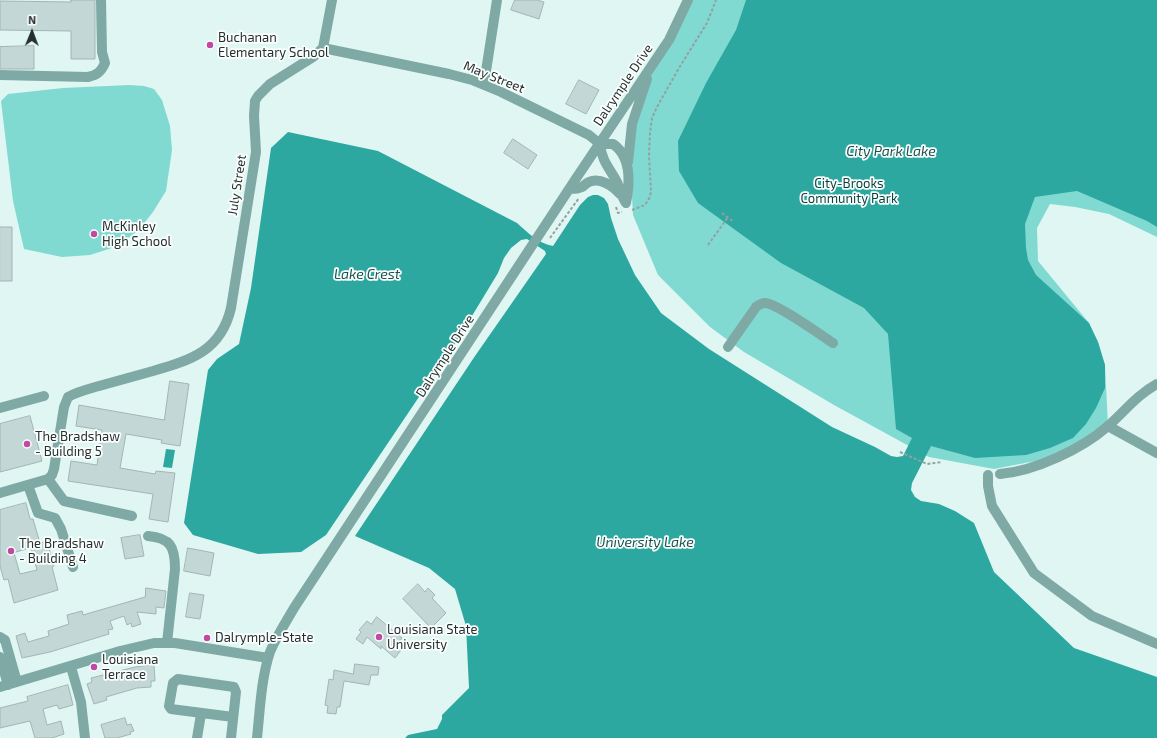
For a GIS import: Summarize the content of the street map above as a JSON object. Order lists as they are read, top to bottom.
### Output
{
  "streets": {
    "street": ["May Street", "Dalrymple Drive", "July Street"]
  },
  "crossings": [
    ["May Street", "Dalrymple Drive"],
    ["May Street", "July Street"]
  ],
  "water": ["City Park Lake", "Lake Crest", "University Lake"],
  "parks": ["City-Brooks Community Park"],
  "places": [
    "Buchanan Elementary School",
    "McKinley High School",
    "The Bradshaw - Building 5",
    "The Bradshaw - Building 4",
    "Louisiana State University",
    "Dalrymple-State",
    "Louisiana Terrace"
  ],
  "north": "top"
}
